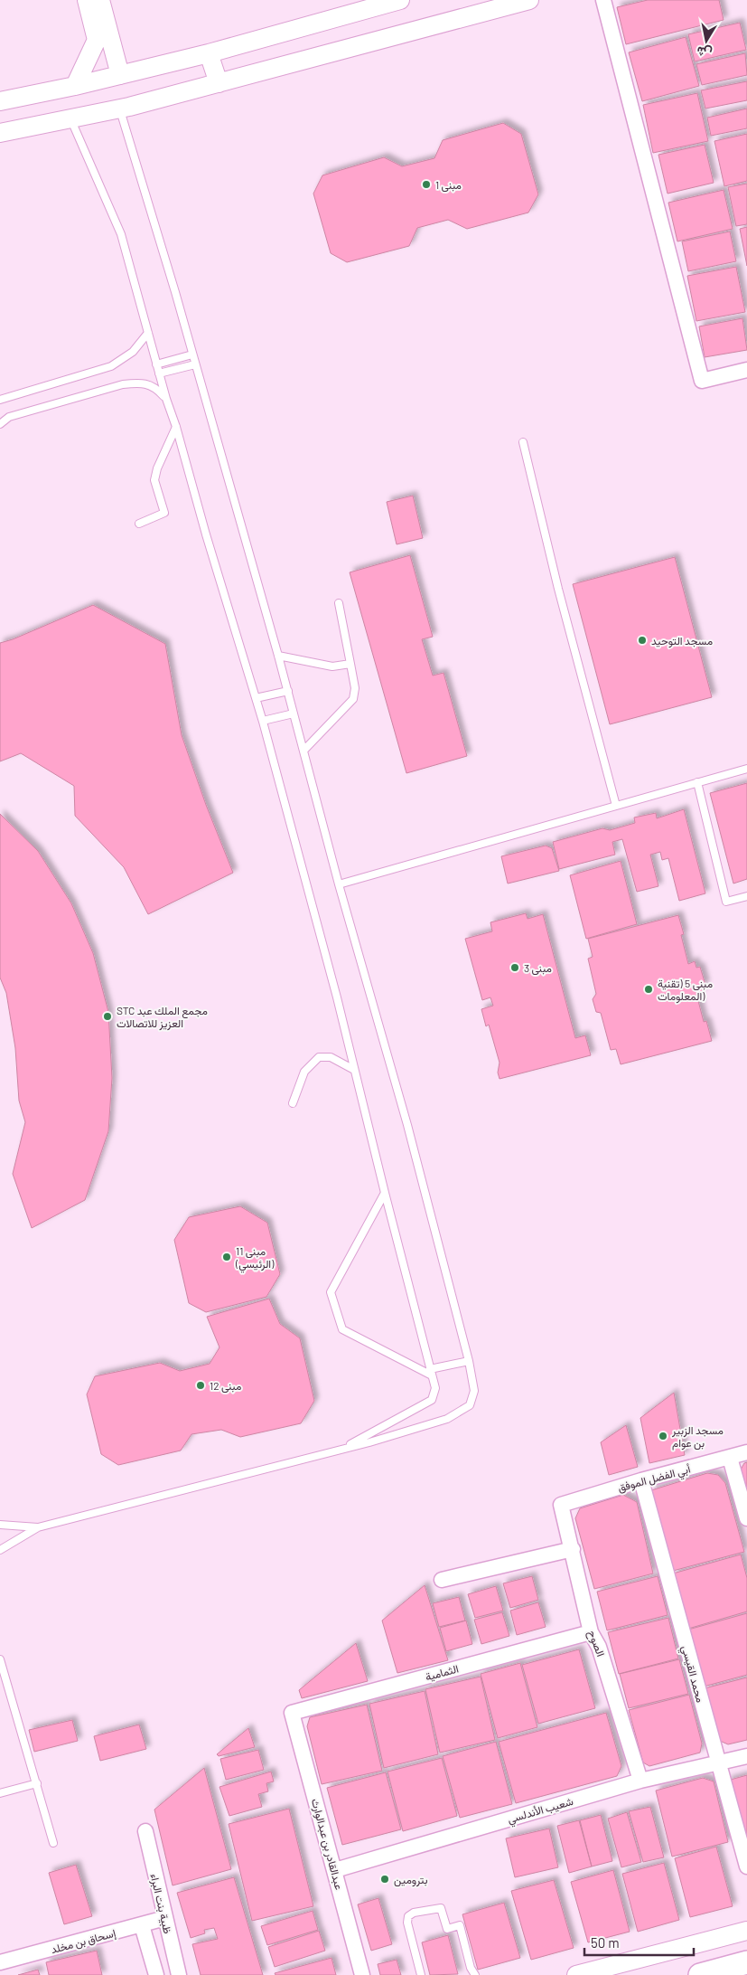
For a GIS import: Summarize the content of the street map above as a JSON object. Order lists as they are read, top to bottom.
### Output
{
  "streets": {
    "street": [
      "أبي الفضل الموفق",
      "الصوح",
      "الثمامية",
      "محمد القيسي",
      "شعيب الأندلسي",
      "عبدالقادر بن عبدالوارث",
      "ظبية بنت البراء",
      "إسحاق بن مخلد"
    ]
  },
  "crossings": [
    ["أبي الفضل الموفق", "الصوح"],
    ["أبي الفضل الموفق", "محمد القيسي"],
    ["الصوح", "الثمامية"],
    ["الصوح", "شعيب الأندلسي"],
    ["الثمامية", "عبدالقادر بن عبدالوارث"],
    ["محمد القيسي", "شعيب الأندلسي"],
    ["شعيب الأندلسي", "عبدالقادر بن عبدالوارث"],
    ["ظبية بنت البراء", "إسحاق بن مخلد"]
  ],
  "places": [
    "مبنى 1",
    "مسجد التوحيد",
    "مبنى 3",
    "مبنى 5 (تقنية المعلومات)",
    "STC مجمع الملك عبد العزيز للاتصالات",
    "مبنى 11 (الرئيسي)",
    "مبنى 12",
    "مسجد الزبير بن عوام",
    "بترومين"
  ],
  "scale_bar": "50 m",
  "north": "bottom"
}
